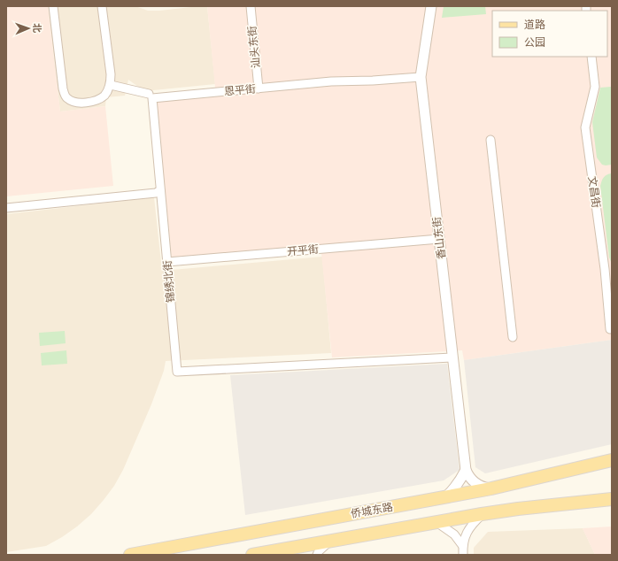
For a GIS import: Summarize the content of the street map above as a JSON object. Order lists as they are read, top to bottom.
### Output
{
  "streets": {
    "main road": ["侨城东路"],
    "street": [
      "汕头东街",
      "恩平街",
      "文昌街",
      "香山东街",
      "开平街",
      "锦绣北街"
    ]
  },
  "crossings": [
    ["汕头东街", "恩平街"],
    ["恩平街", "香山东街"],
    ["香山东街", "开平街"],
    ["香山东街", "锦绣北街"],
    ["开平街", "锦绣北街"]
  ],
  "legend": ["道路", "公园"],
  "north": "right"
}
